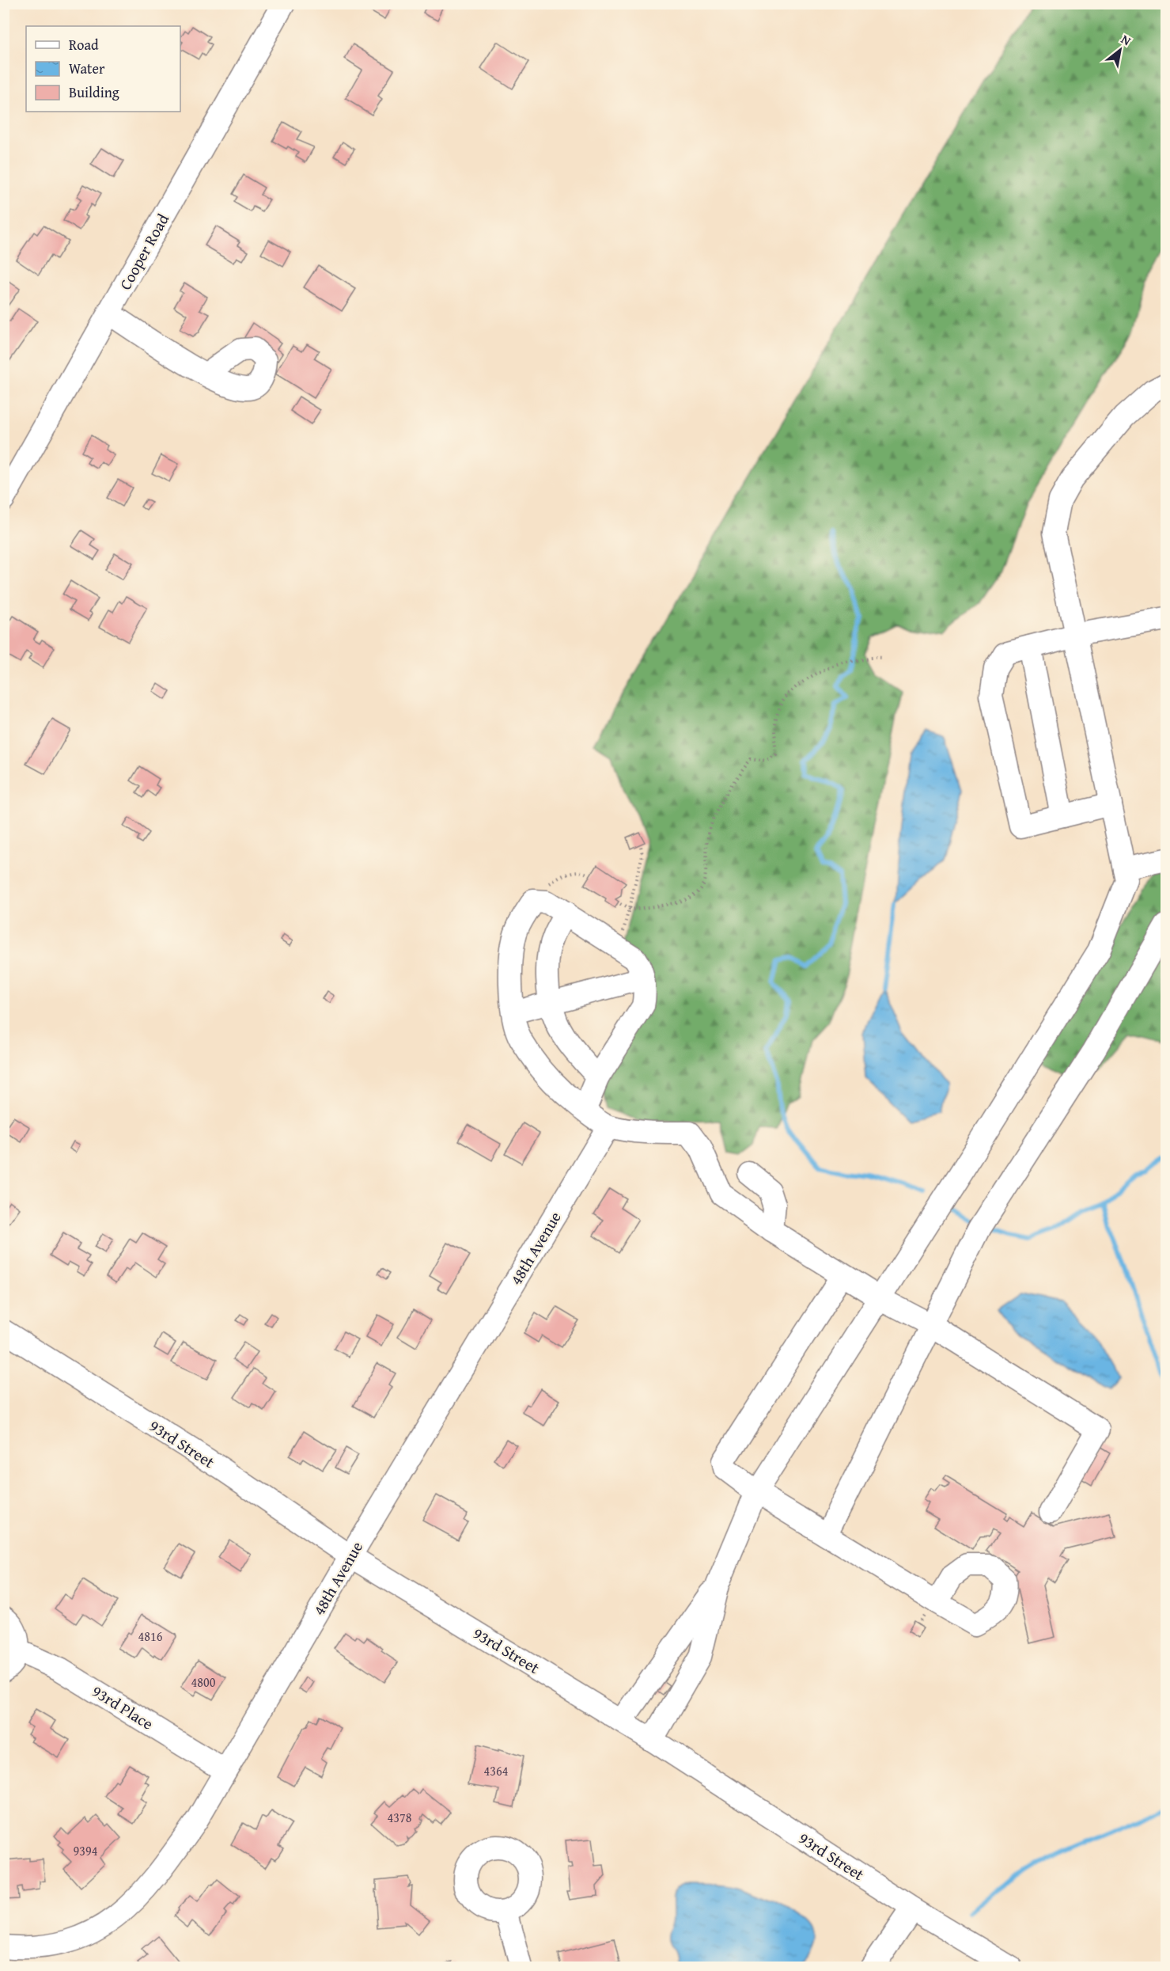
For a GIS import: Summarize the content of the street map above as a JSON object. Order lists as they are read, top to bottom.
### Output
{
  "streets": {
    "street": [
      "Cooper Road",
      "48th Avenue",
      "93rd Street",
      "93rd Place"
    ]
  },
  "crossings": [
    ["48th Avenue", "93rd Street"],
    ["48th Avenue", "93rd Place"]
  ],
  "house_numbers": [
    "4816",
    "4800",
    "4364",
    "4378",
    "9394"
  ],
  "legend": ["Road", "Water", "Building"],
  "north": "top right"
}
